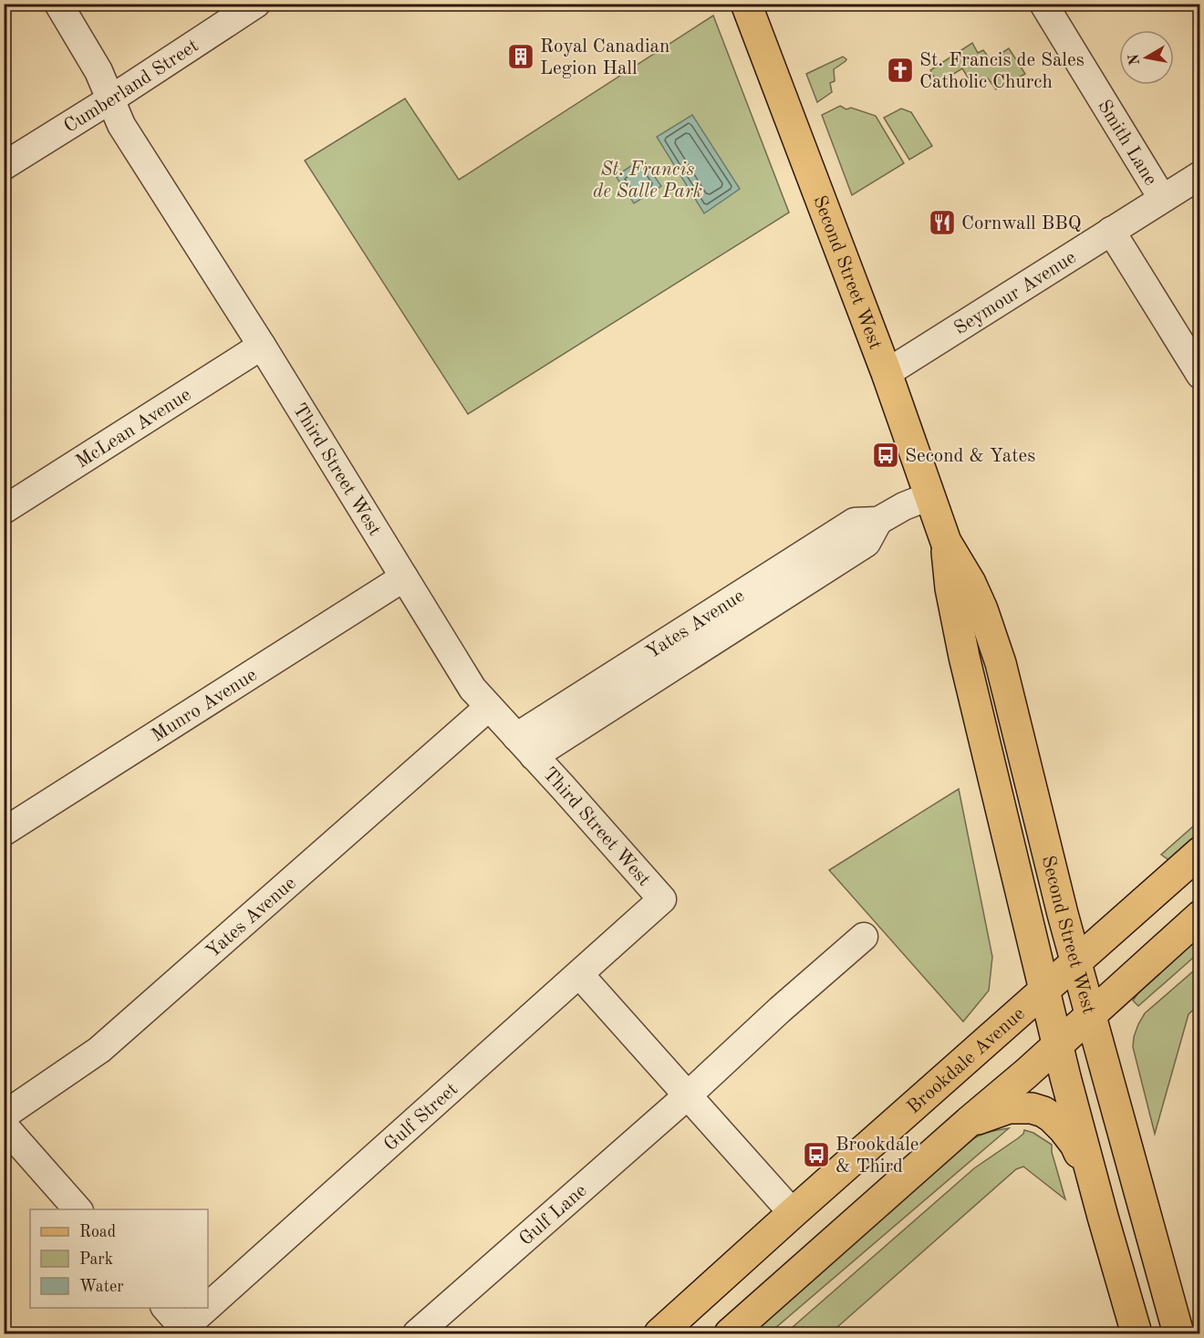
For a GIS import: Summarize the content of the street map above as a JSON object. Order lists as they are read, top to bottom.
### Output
{
  "streets": {
    "main road": ["Second Street West", "Brookdale Avenue"],
    "street": [
      "Cumberland Street",
      "Smith Lane",
      "Seymour Avenue",
      "McLean Avenue",
      "Third Street West",
      "Yates Avenue",
      "Munro Avenue",
      "Gulf Street",
      "Gulf Lane"
    ]
  },
  "crossings": [
    ["Cumberland Street", "Third Street West"],
    ["Smith Lane", "Seymour Avenue"],
    ["Second Street West", "Seymour Avenue"],
    ["Second Street West", "Yates Avenue"],
    ["Second Street West", "Brookdale Avenue"],
    ["McLean Avenue", "Third Street West"],
    ["Third Street West", "Yates Avenue"],
    ["Third Street West", "Munro Avenue"],
    ["Third Street West", "Gulf Street"]
  ],
  "parks": ["St. Francis de Salle Park"],
  "places": {
    "building": ["Royal Canadian Legion Hall"],
    "church": ["St. Francis de Sales Catholic Church"],
    "restaurant": ["Cornwall BBQ"],
    "bus stop": ["Second & Yates", "Brookdale & Third"]
  },
  "legend": ["Road", "Park", "Water"],
  "north": "left"
}
